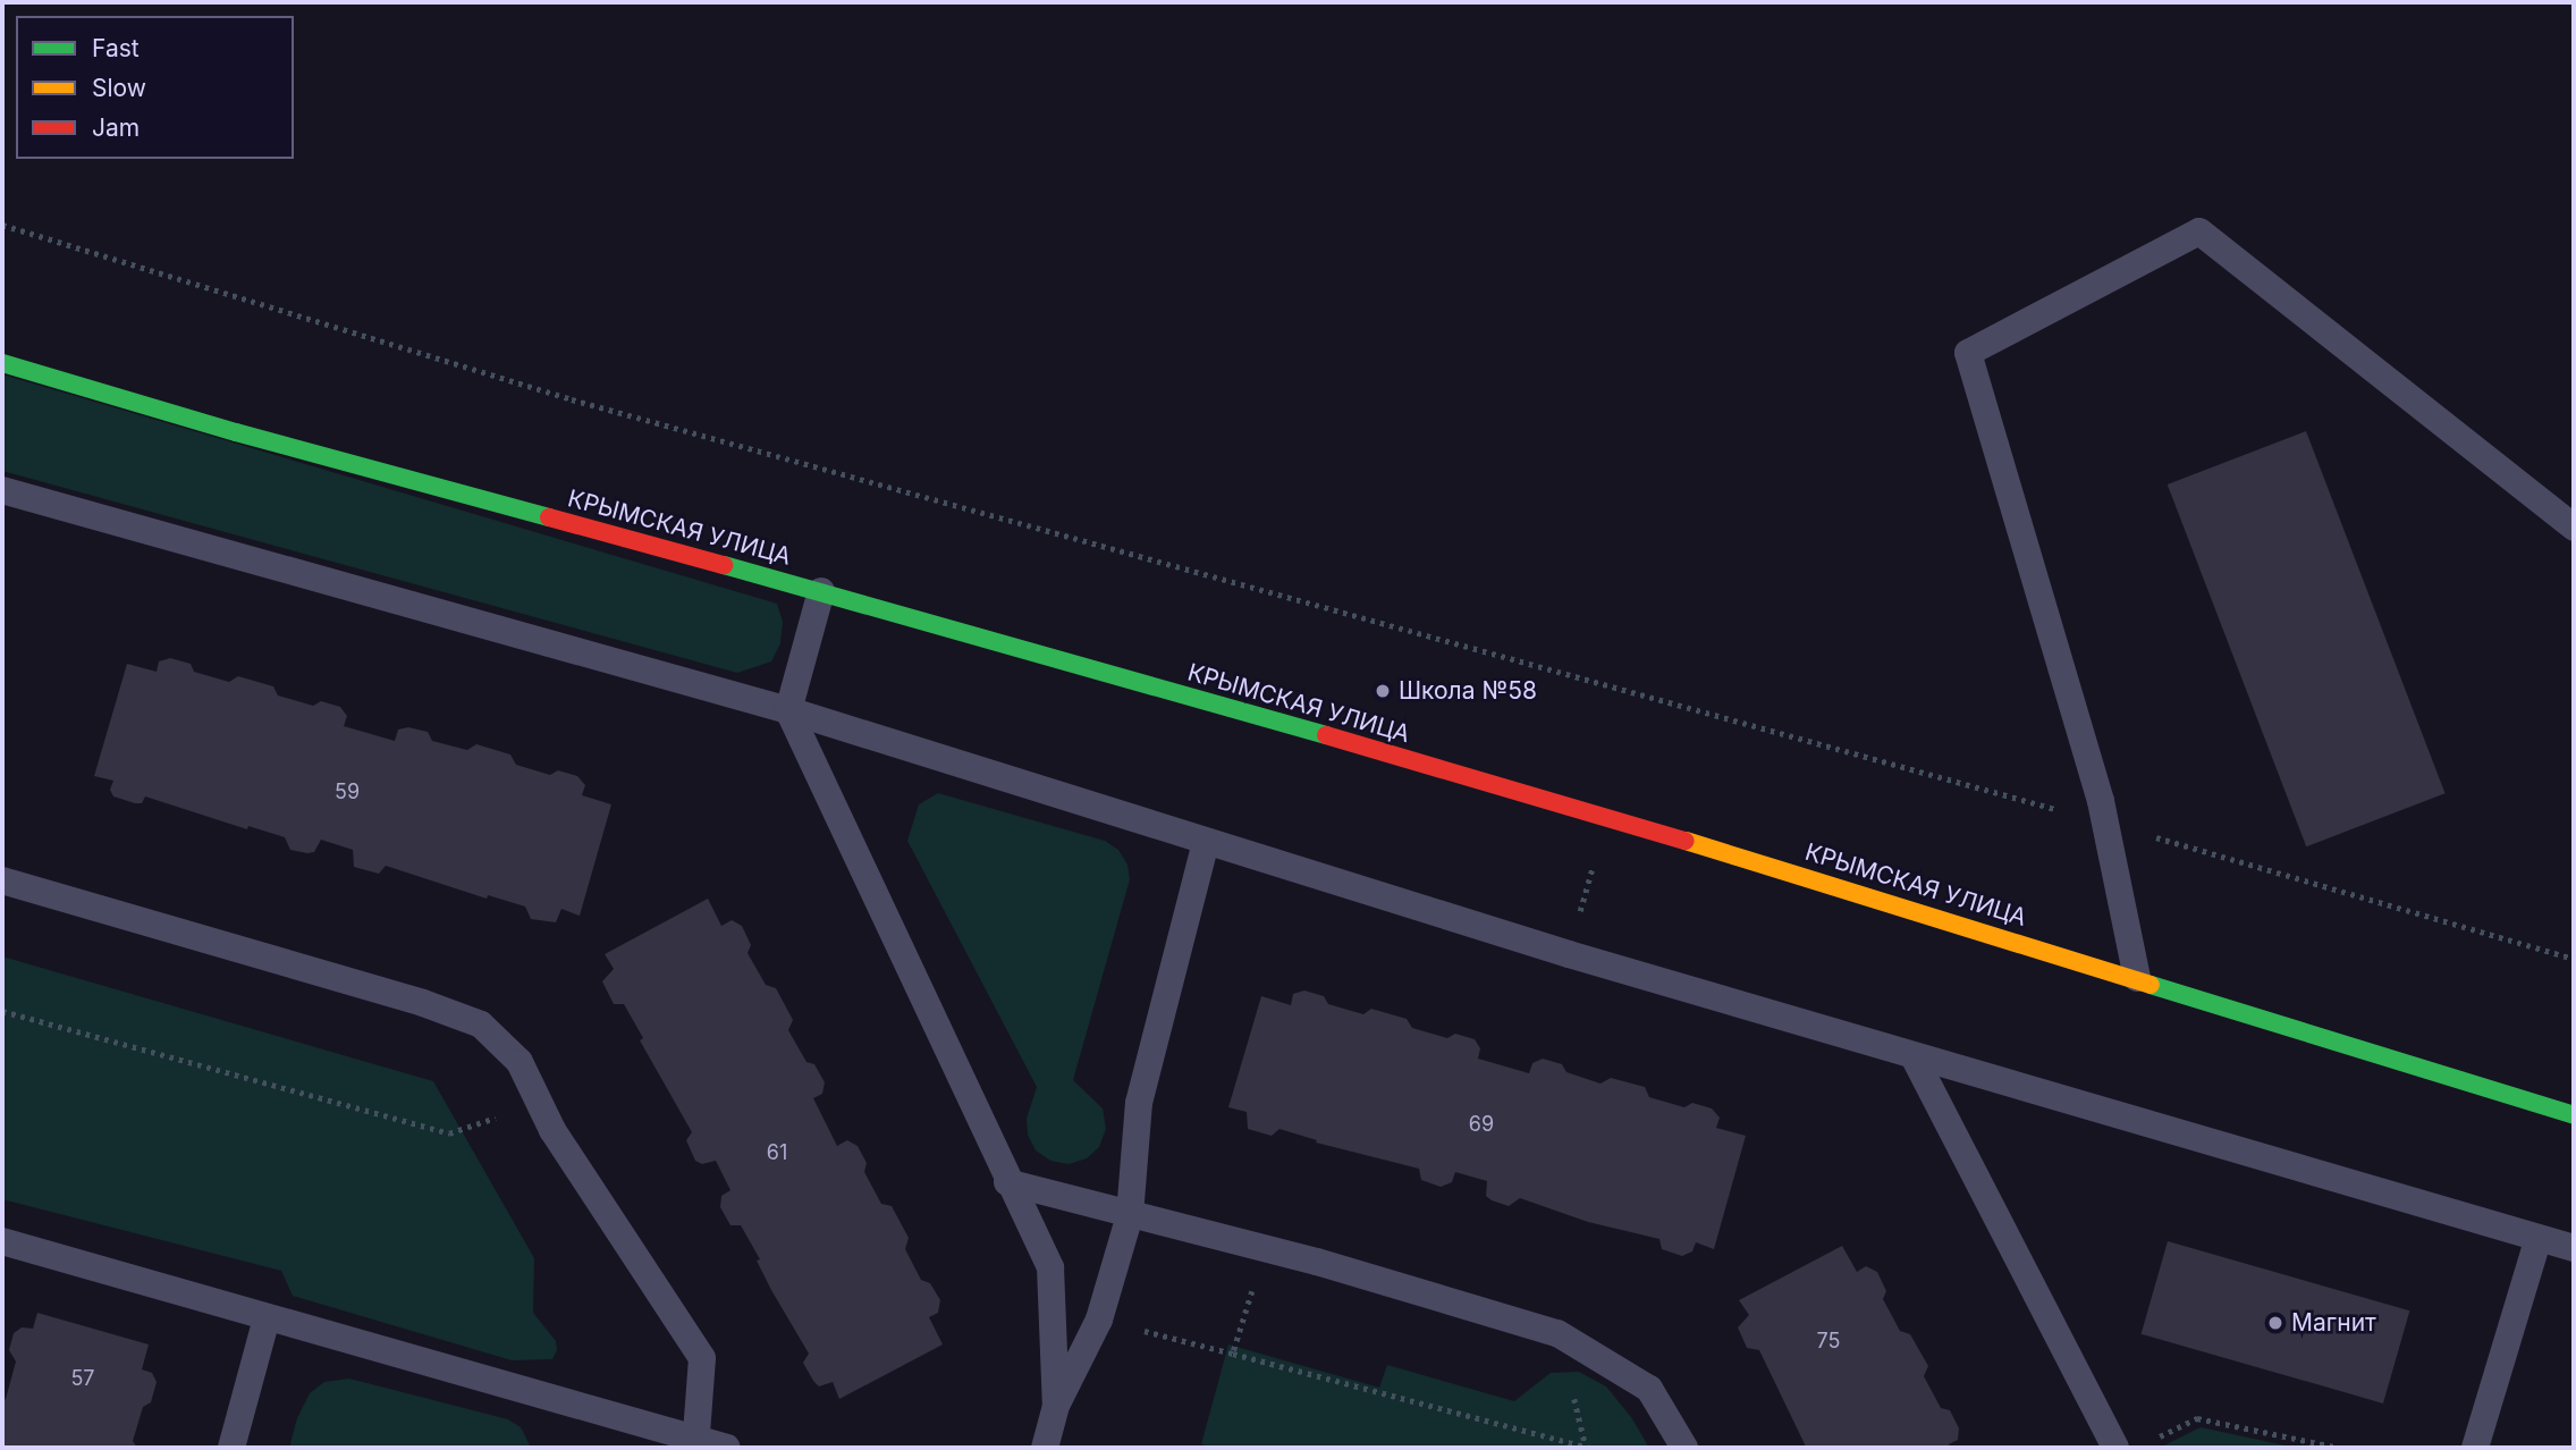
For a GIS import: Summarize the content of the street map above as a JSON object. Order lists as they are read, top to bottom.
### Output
{
  "streets": {
    "street": ["КРЫМСКАЯ УЛИЦА"]
  },
  "places": ["Школа №58", "Магнит"],
  "house_numbers": [
    "59",
    "69",
    "61",
    "75",
    "57"
  ],
  "legend": ["Fast", "Slow", "Jam"]
}
